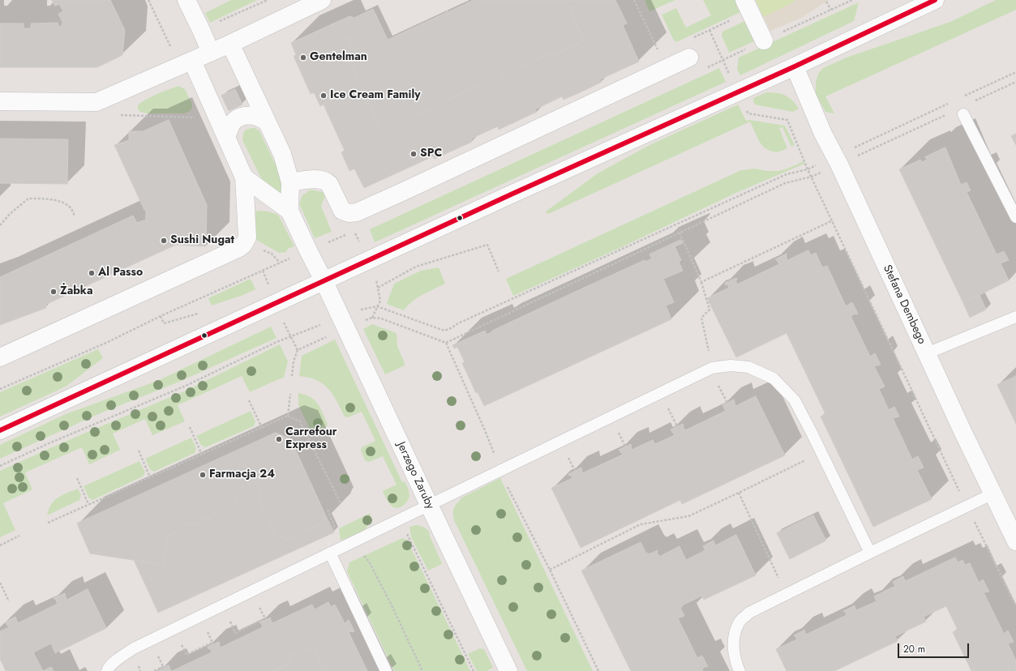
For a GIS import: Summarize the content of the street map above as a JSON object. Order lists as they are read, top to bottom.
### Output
{
  "streets": {
    "street": ["Stefana Dembego", "Jerzego Zaruby"]
  },
  "places": [
    "Gentelman",
    "Ice Cream Family",
    "SPC",
    "Sushi Nugat",
    "Al Passo",
    "Żabka",
    "Carrefour Express",
    "Farmacja 24"
  ],
  "scale_bar": "20 m"
}
